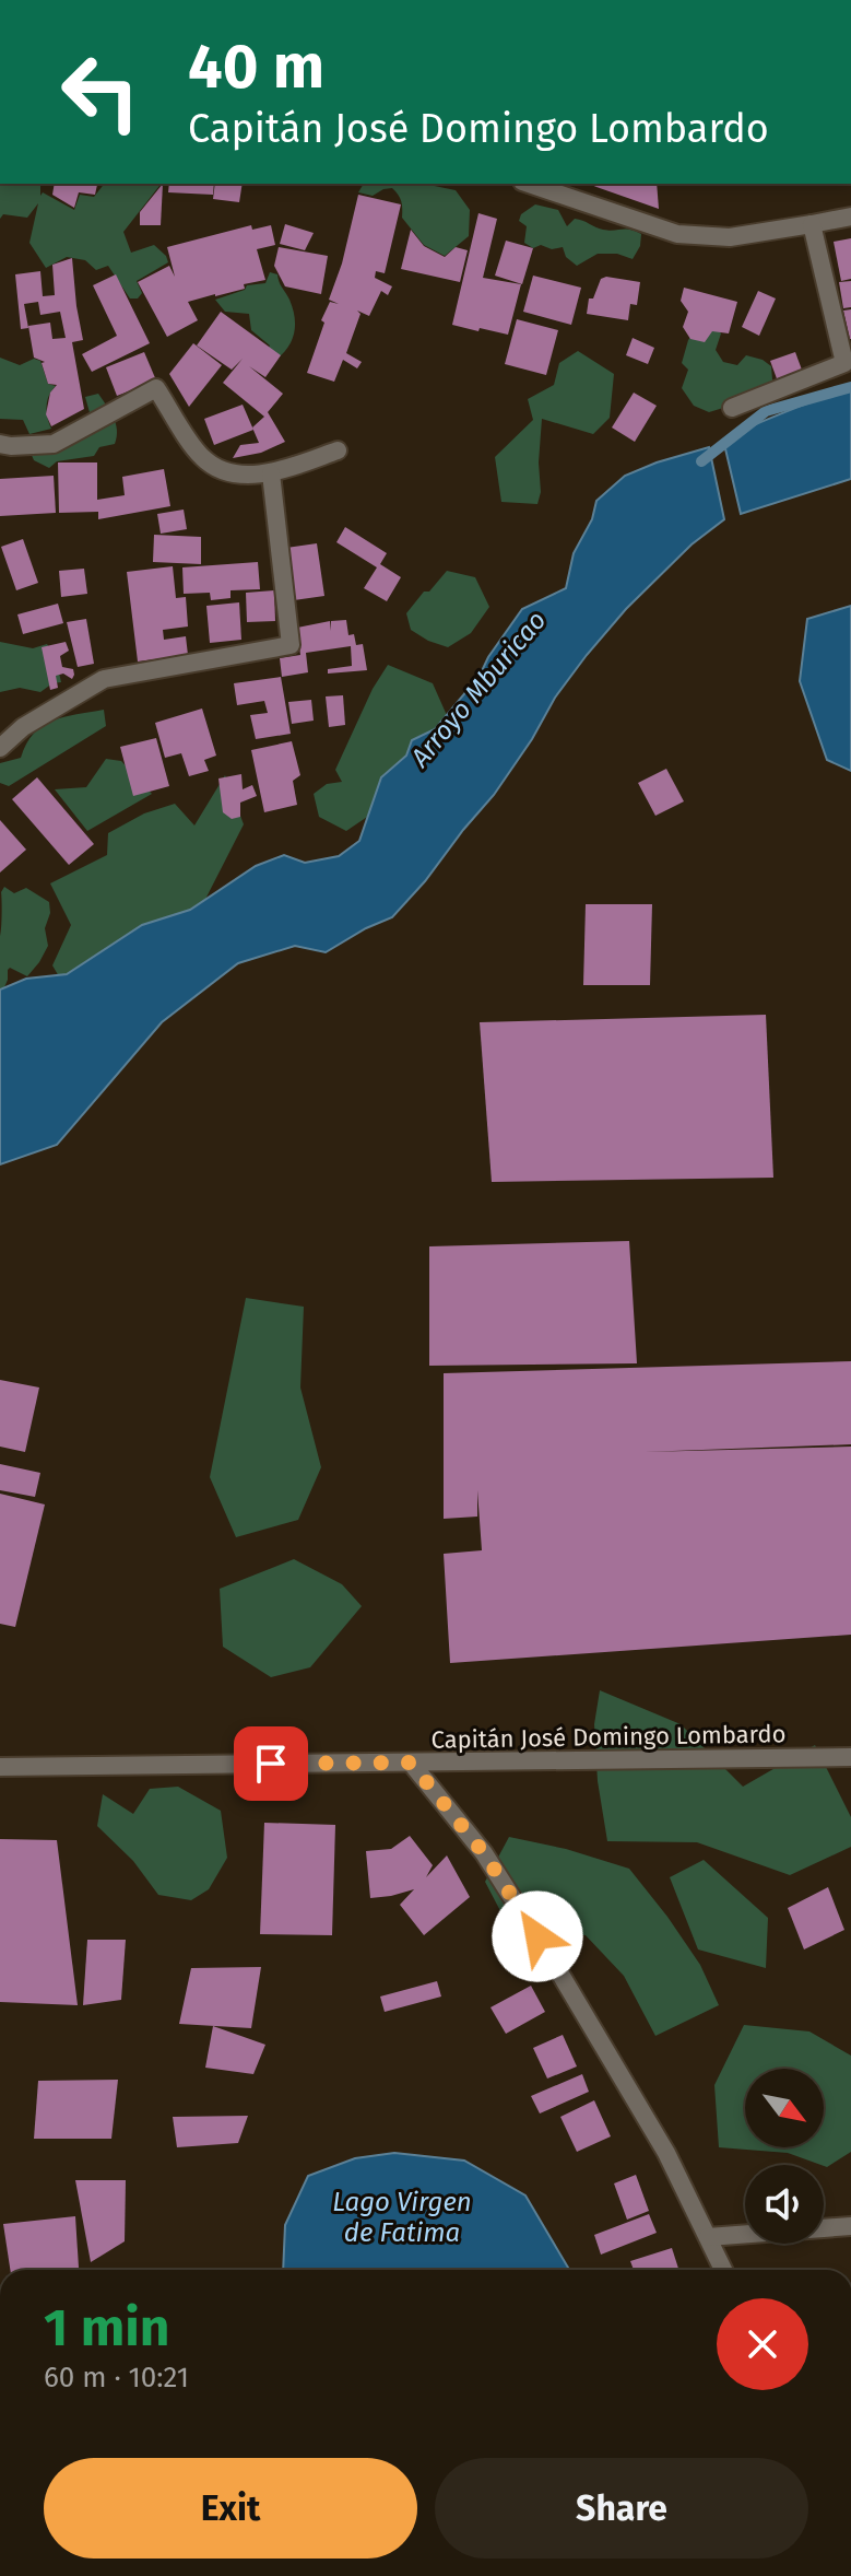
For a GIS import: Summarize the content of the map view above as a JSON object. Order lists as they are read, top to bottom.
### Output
{
  "streets": {
    "street": ["Capitán José Domingo Lombardo"]
  },
  "water": ["Arroyo Mburicao", "Lago Virgen de Fatima"],
  "north": "bottom right",
  "page": {
    "turn": ["40 m", "Capitán José Domingo Lombardo"],
    "heading": ["1 min", "60 m · 10:21"],
    "buttons": ["Exit", "Share"]
  }
}
